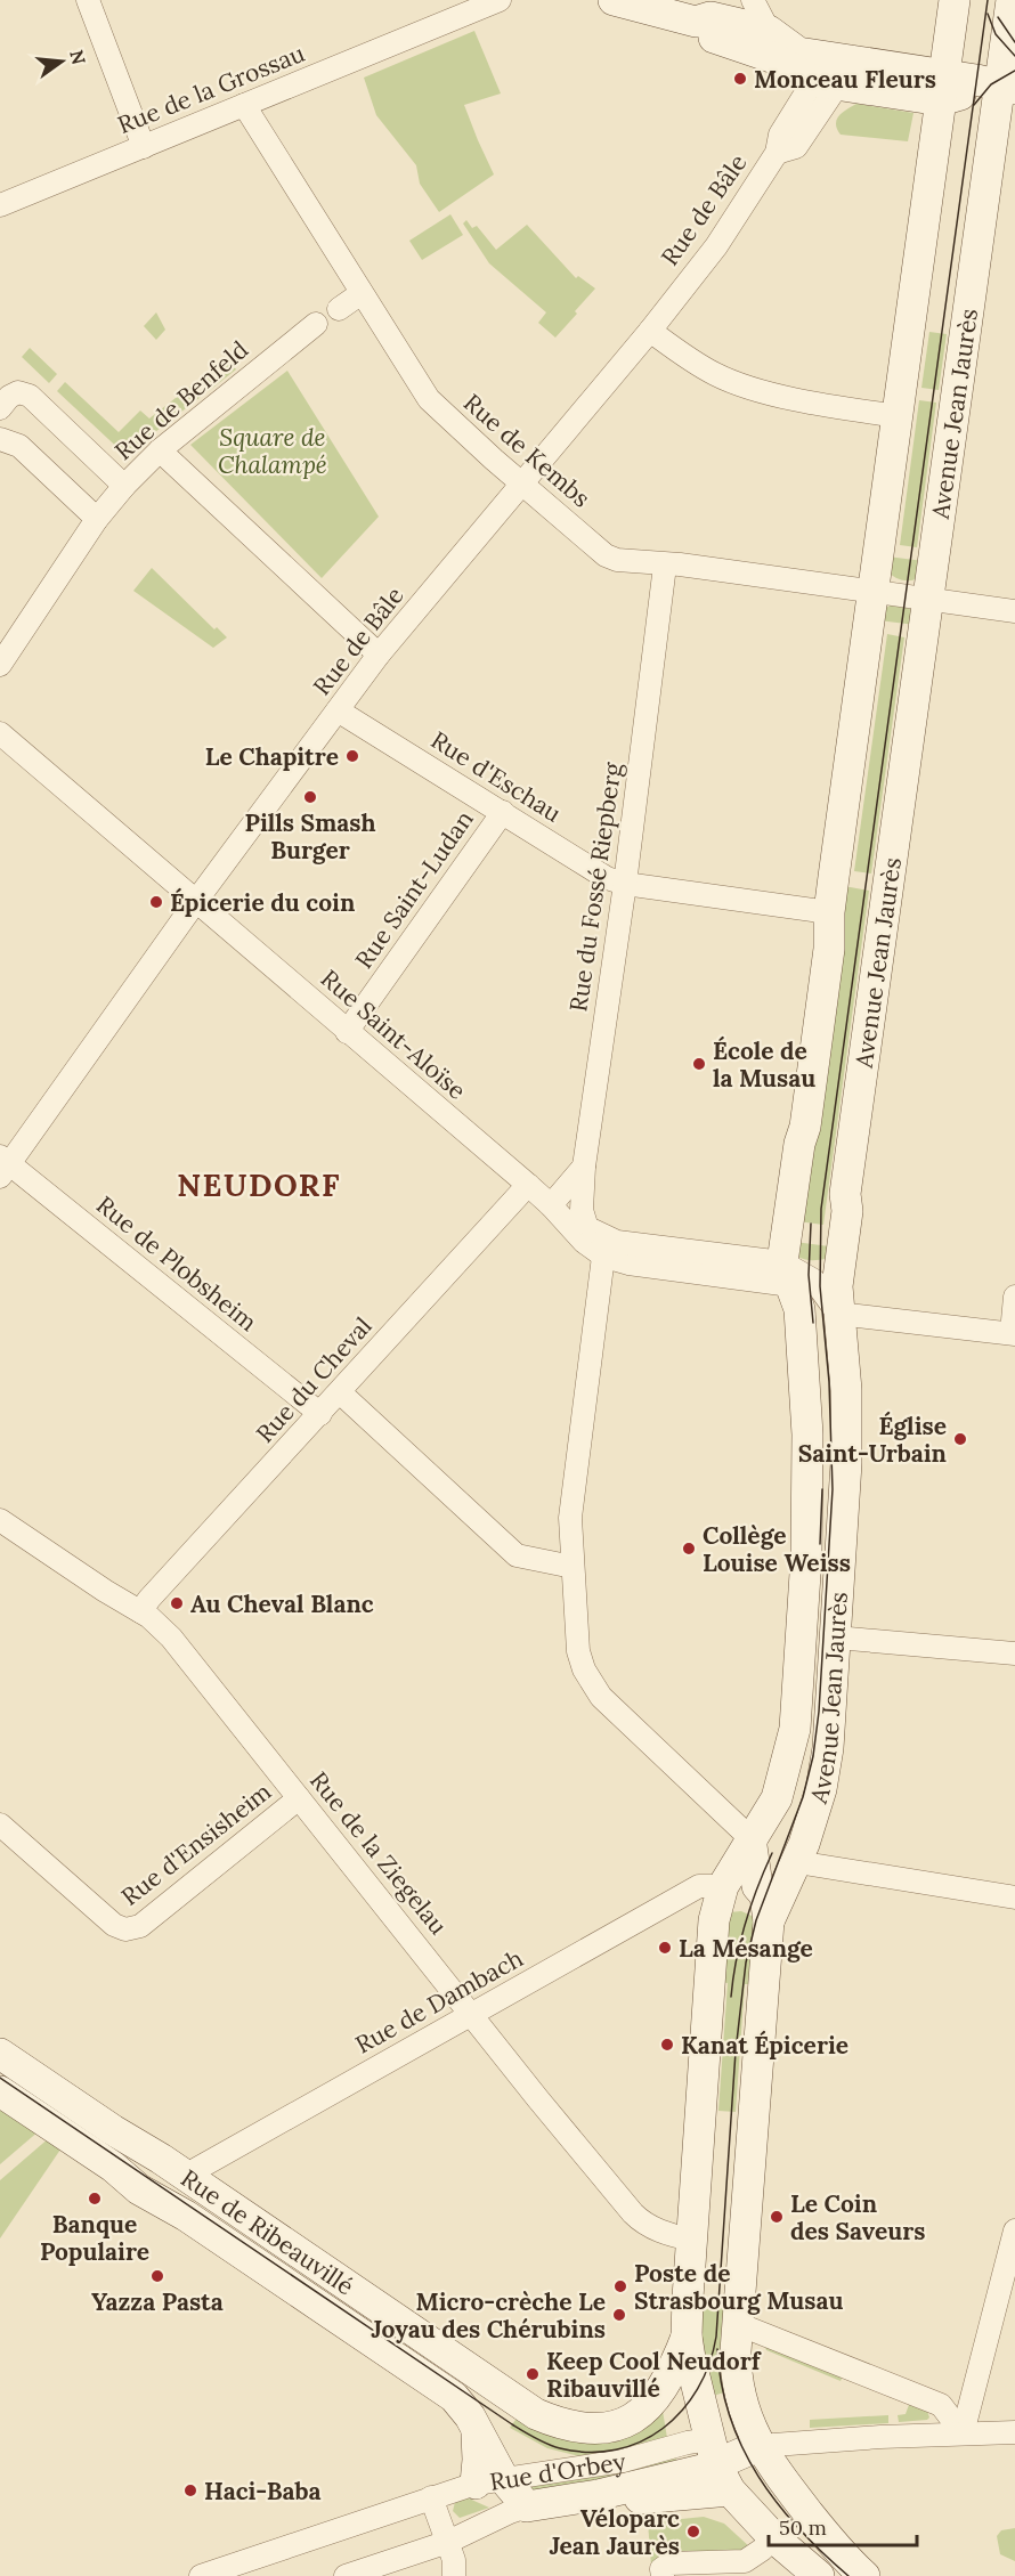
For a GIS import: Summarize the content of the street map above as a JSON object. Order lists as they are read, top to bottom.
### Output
{
  "streets": {
    "main road": ["Avenue Jean Jaurès", "Rue de Ribeauvillé", "Rue d'Orbey"],
    "street": [
      "Rue de la Grossau",
      "Rue de Bâle",
      "Rue de Benfeld",
      "Rue de Kembs",
      "Rue d'Eschau",
      "Rue du Fossé Riepberg",
      "Rue Saint-Ludan",
      "Rue Saint-Aloïse",
      "Rue de Plobsheim",
      "Rue du Cheval",
      "Rue d'Ensisheim",
      "Rue de la Ziegelau",
      "Rue de Dambach"
    ]
  },
  "crossings": [
    ["Rue de la Grossau", "Rue de Kembs"],
    ["Rue de Bâle", "Rue de Kembs"],
    ["Rue de Bâle", "Rue d'Eschau"],
    ["Rue de Bâle", "Rue Saint-Aloïse"],
    ["Rue de Bâle", "Rue de Plobsheim"],
    ["Avenue Jean Jaurès", "Rue de Kembs"],
    ["Avenue Jean Jaurès", "Rue d'Eschau"],
    ["Avenue Jean Jaurès", "Rue Saint-Aloïse"],
    ["Avenue Jean Jaurès", "Rue de la Ziegelau"],
    ["Avenue Jean Jaurès", "Rue de Dambach"],
    ["Avenue Jean Jaurès", "Rue de Ribeauvillé"],
    ["Avenue Jean Jaurès", "Rue d'Orbey"],
    ["Rue de Kembs", "Rue du Fossé Riepberg"],
    ["Rue d'Eschau", "Rue du Fossé Riepberg"],
    ["Rue d'Eschau", "Rue Saint-Ludan"],
    ["Rue Saint-Ludan", "Rue Saint-Aloïse"],
    ["Rue Saint-Aloïse", "Rue du Cheval"],
    ["Rue de Plobsheim", "Rue du Cheval"],
    ["Rue du Cheval", "Rue de la Ziegelau"],
    ["Rue d'Ensisheim", "Rue de la Ziegelau"],
    ["Rue de la Ziegelau", "Rue de Dambach"],
    ["Rue de Dambach", "Rue de Ribeauvillé"],
    ["Rue de Ribeauvillé", "Rue d'Orbey"]
  ],
  "districts": ["NEUDORF"],
  "parks": ["Square de Chalampé"],
  "places": [
    "Monceau Fleurs",
    "Le Chapitre",
    "Pills Smash Burger",
    "Épicerie du coin",
    "École de la Musau",
    "Église Saint-Urbain",
    "Collège Louise Weiss",
    "Au Cheval Blanc",
    "La Mésange",
    "Kanat Épicerie",
    "Banque Populaire",
    "Le Coin des Saveurs",
    "Yazza Pasta",
    "Poste de Strasbourg Musau",
    "Micro-crèche Le Joyau des Chérubins",
    "Keep Cool Neudorf Ribauvillé",
    "Haci-Baba",
    "Véloparc Jean Jaurès"
  ],
  "scale_bar": "50 m",
  "north": "right"
}
